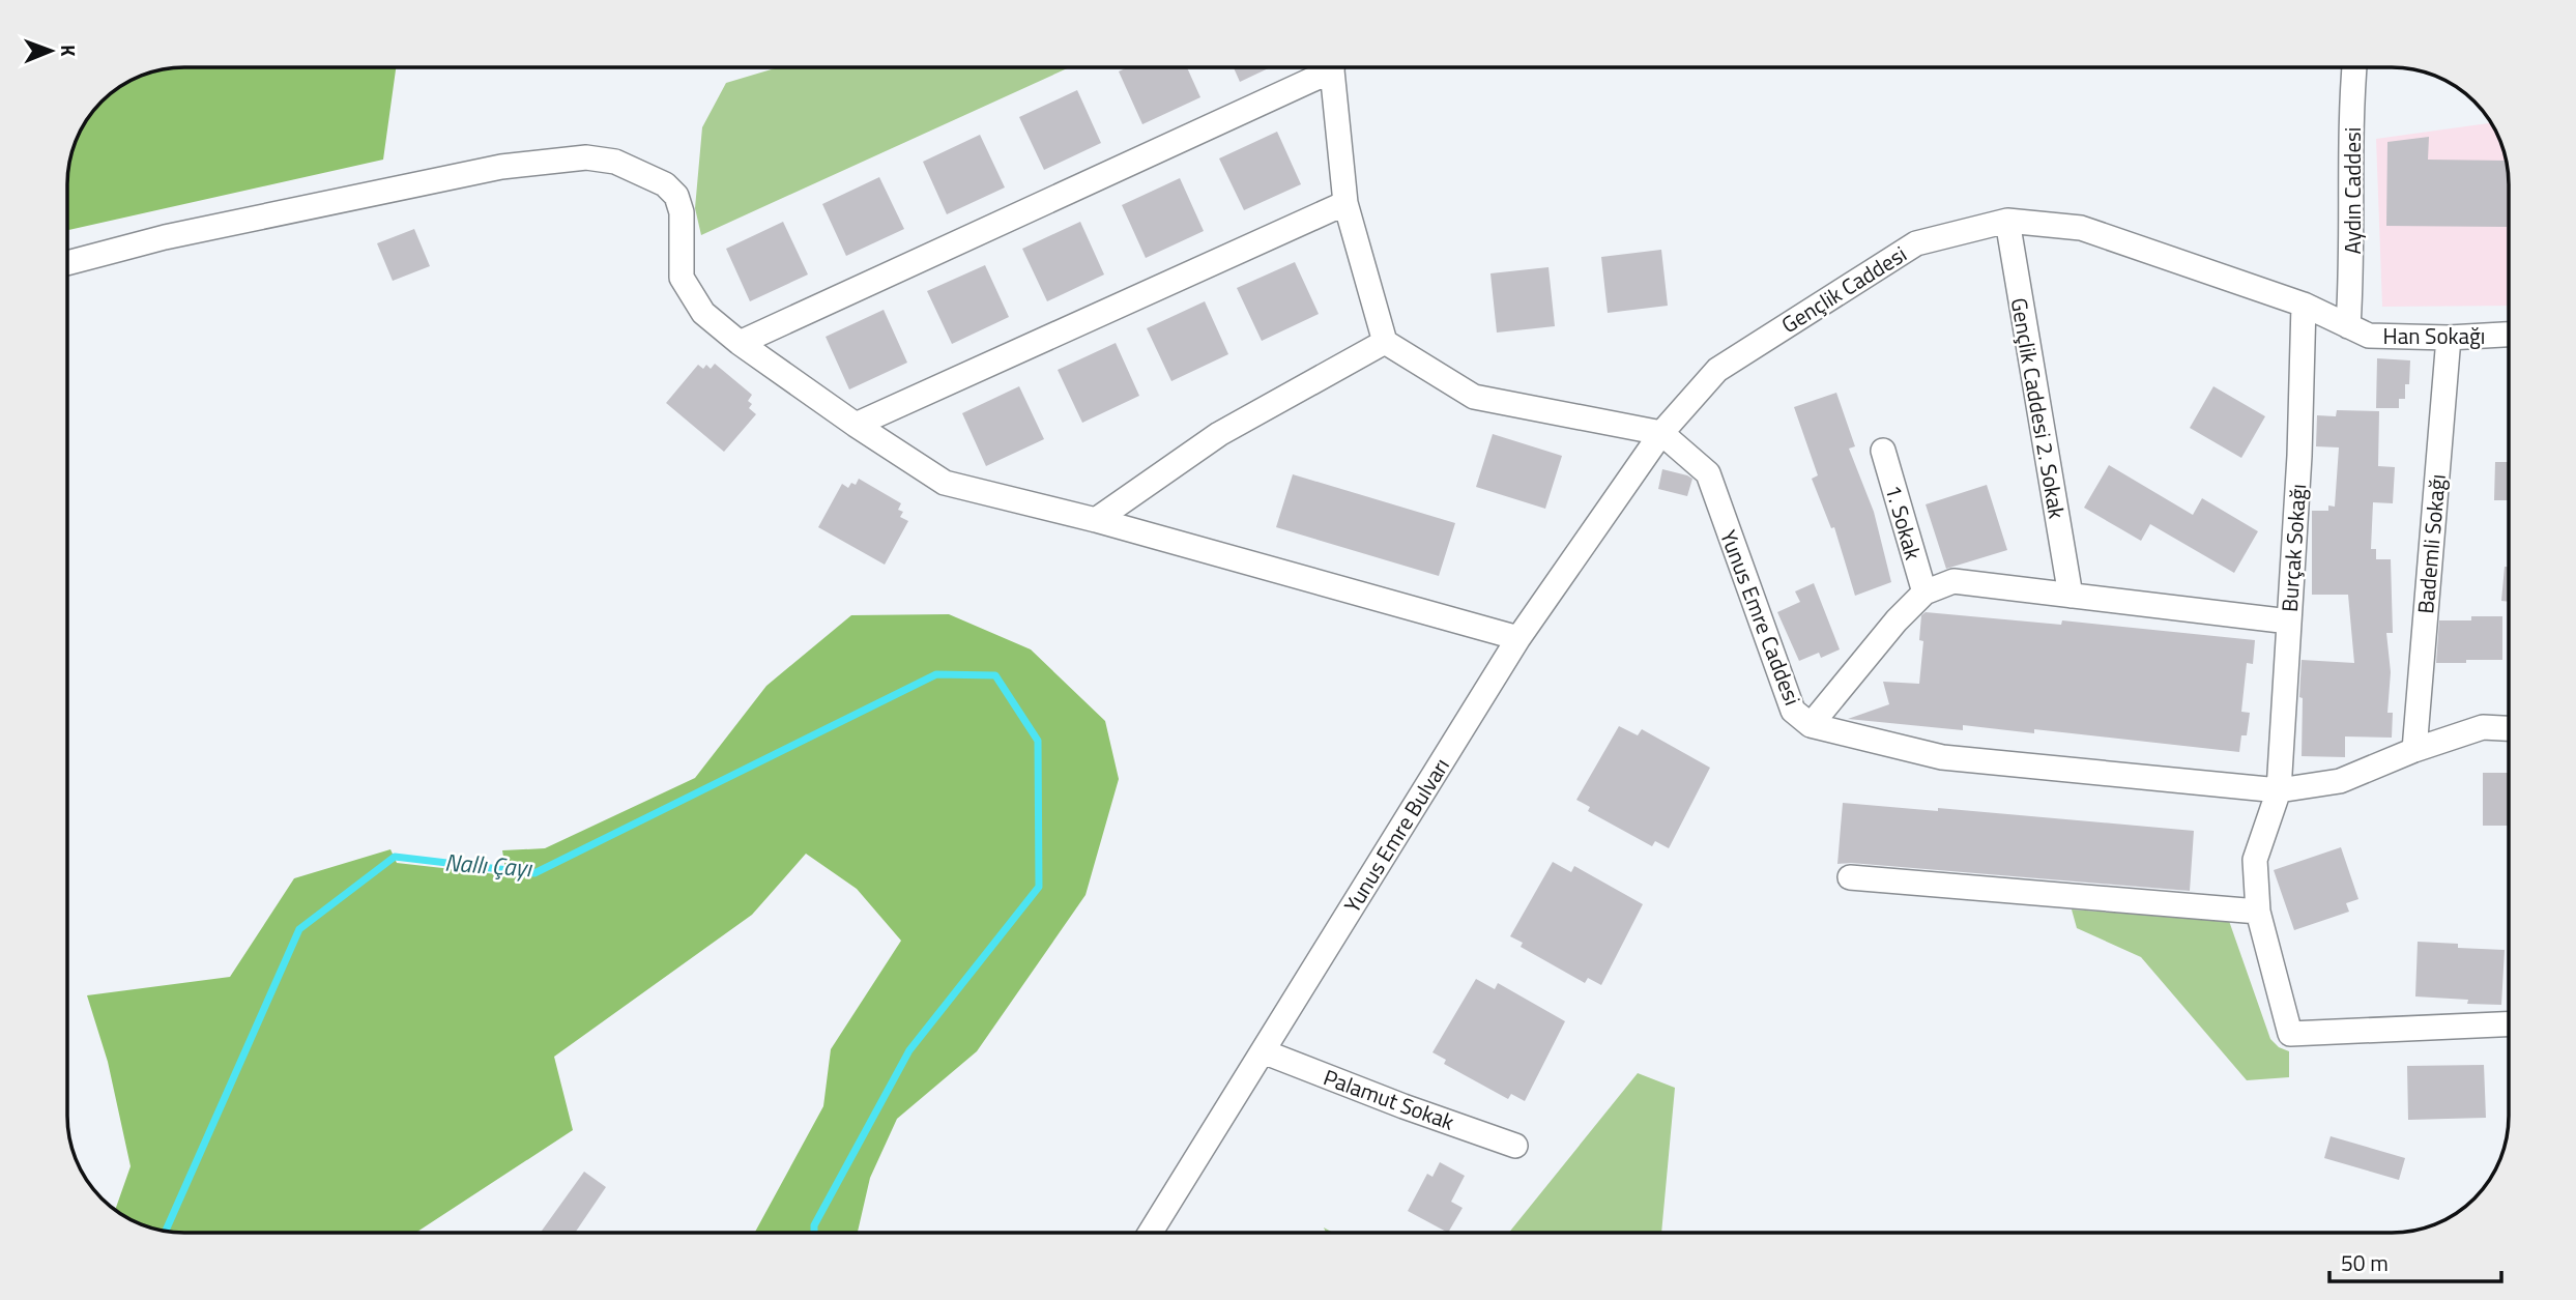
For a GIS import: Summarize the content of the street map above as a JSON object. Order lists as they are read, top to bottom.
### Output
{
  "streets": {
    "street": [
      "Aydın Caddesi",
      "Gençlik Caddesi",
      "Han Sokağı",
      "Gençlik Caddesi 2. Sokak",
      "1. Sokak",
      "Bademli Sokağı",
      "Burçak Sokağı",
      "Yunus Emre Caddesi",
      "Yunus Emre Bulvarı",
      "Palamut Sokak"
    ]
  },
  "crossings": [
    ["Aydın Caddesi", "Gençlik Caddesi"],
    ["Aydın Caddesi", "Han Sokağı"],
    ["Gençlik Caddesi", "Han Sokağı"],
    ["Gençlik Caddesi", "Gençlik Caddesi 2. Sokak"],
    ["Gençlik Caddesi", "Burçak Sokağı"],
    ["Gençlik Caddesi", "Yunus Emre Caddesi"],
    ["Gençlik Caddesi", "Yunus Emre Bulvarı"],
    ["Han Sokağı", "Bademli Sokağı"],
    ["Bademli Sokağı", "Yunus Emre Caddesi"],
    ["Burçak Sokağı", "Yunus Emre Caddesi"],
    ["Yunus Emre Caddesi", "Yunus Emre Bulvarı"],
    ["Yunus Emre Bulvarı", "Palamut Sokak"]
  ],
  "water": ["Nallı Çayı"],
  "scale_bar": "50 m",
  "north": "right"
}
